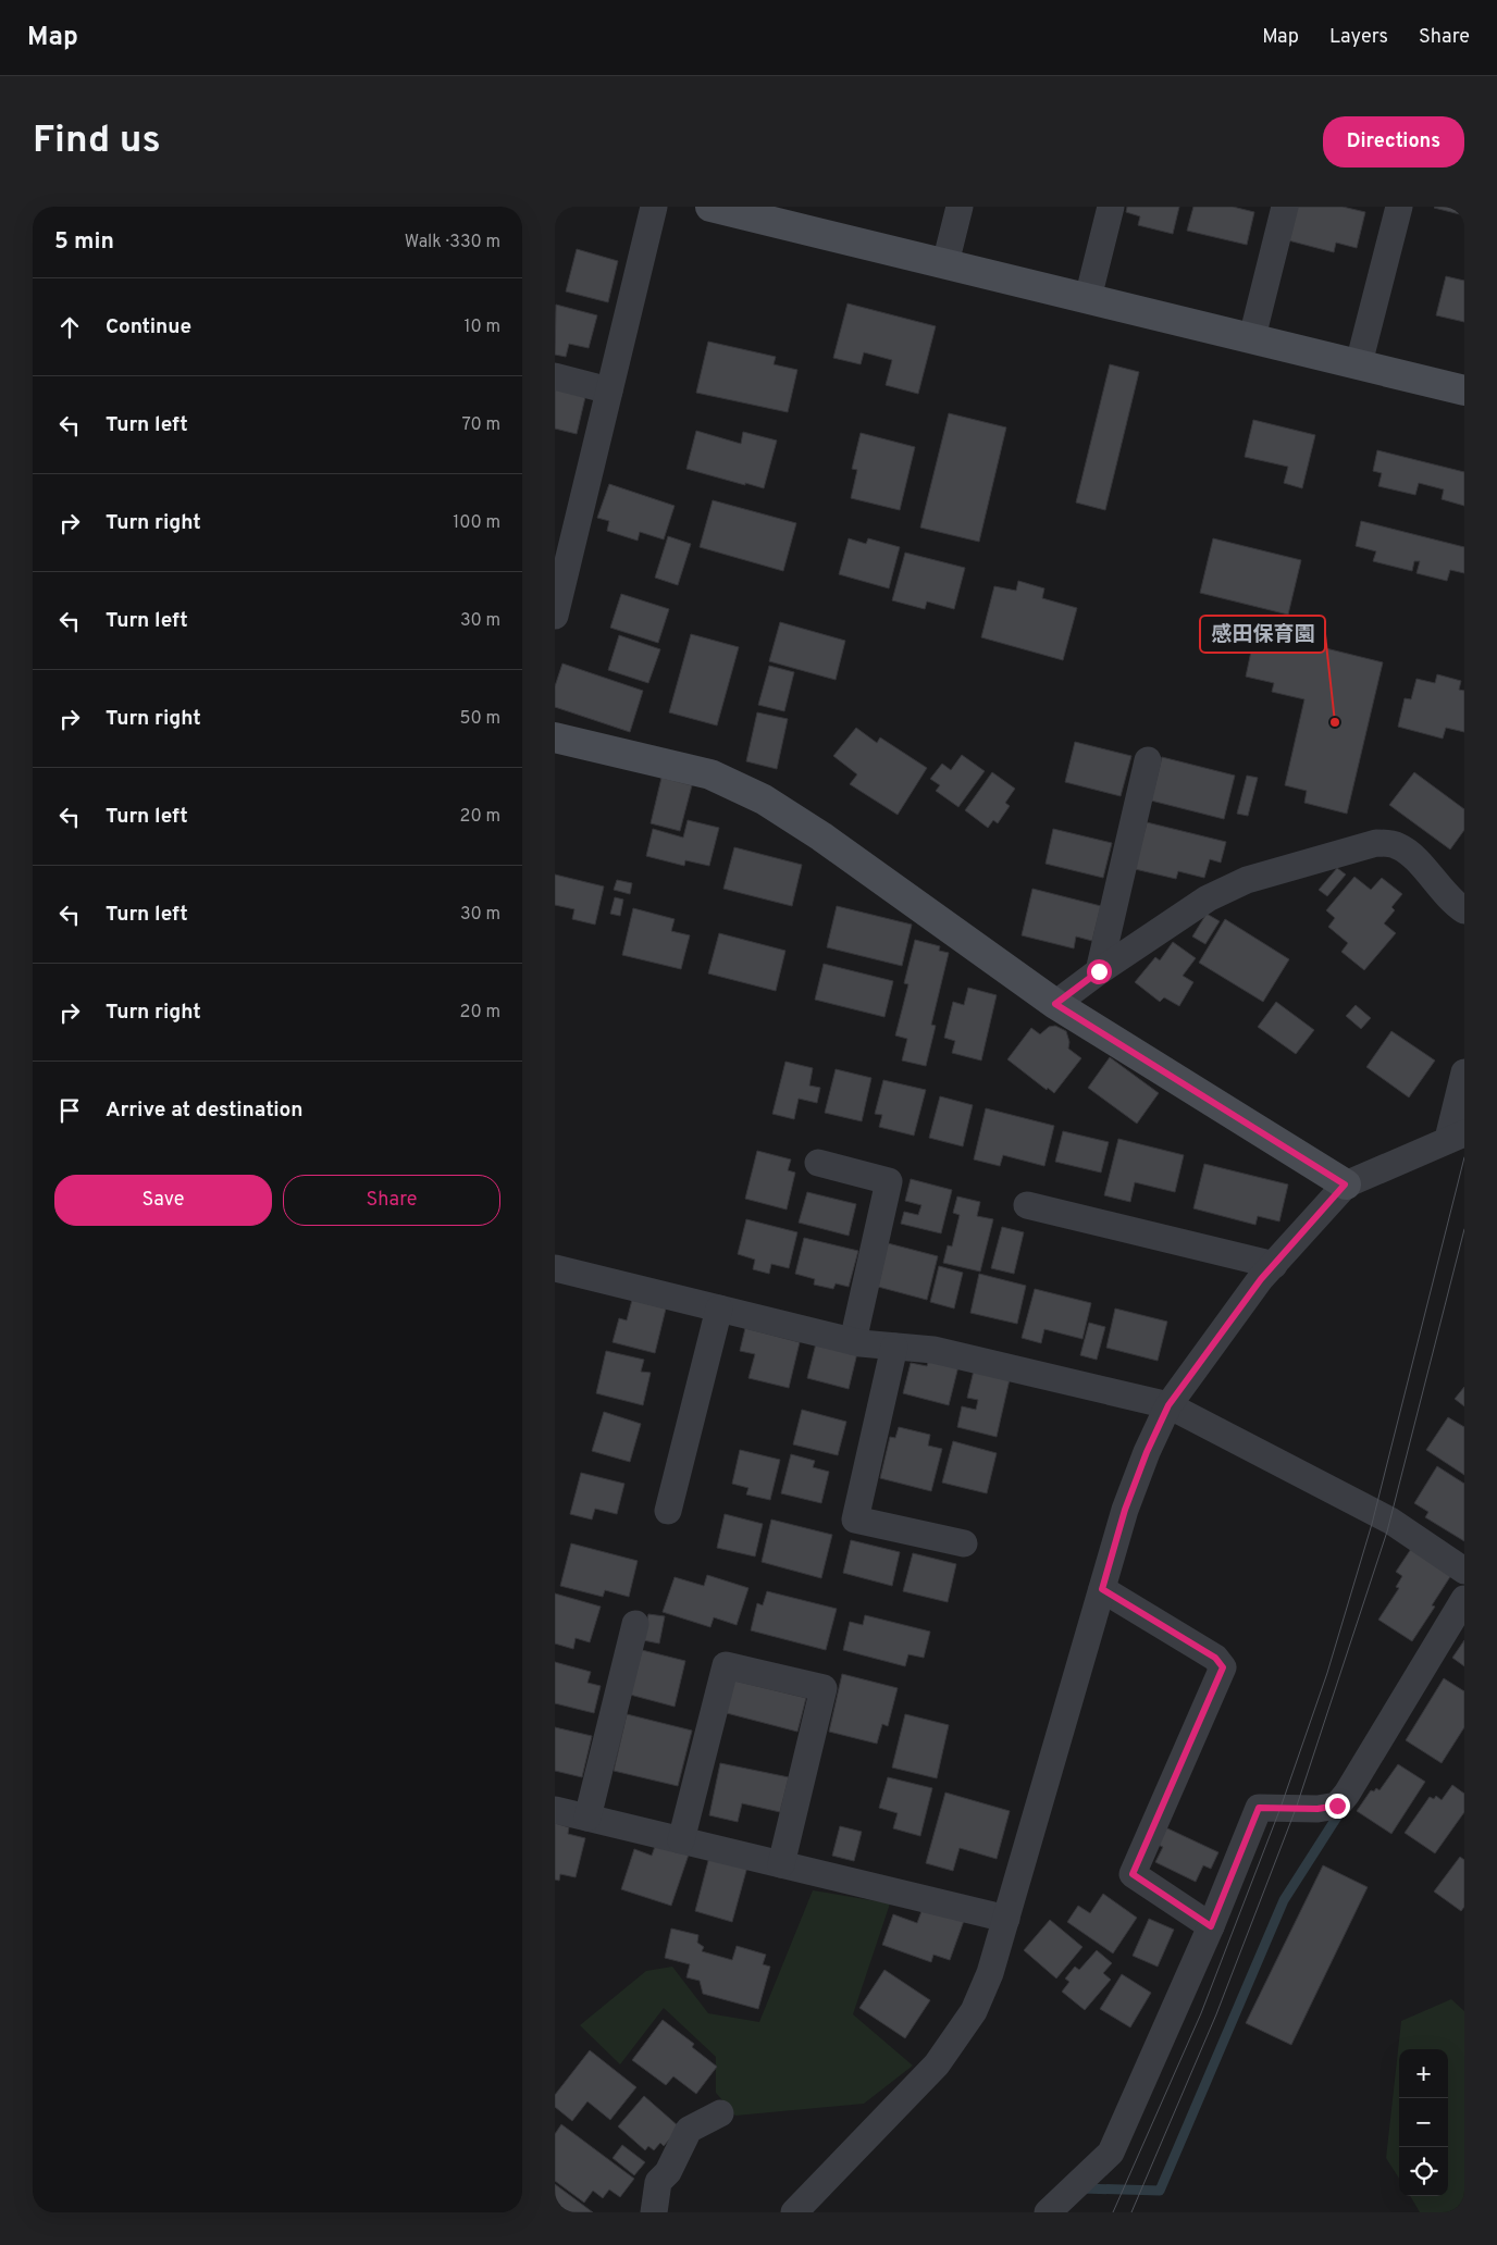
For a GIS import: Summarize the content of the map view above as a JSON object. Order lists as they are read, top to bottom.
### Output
{
  "places": ["感田保育園"],
  "page": {
    "header": "Map",
    "nav": ["Map", "Layers", "Share"],
    "buttons": [
      "Directions",
      ["Save", "Share"]
    ],
    "title": "Find us",
    "heading": ["5 min", "Walk · 330 m"],
    "list": [
      ["Continue", "10 m"],
      ["Turn left", "70 m"],
      ["Turn right", "100 m"],
      ["Turn left", "30 m"],
      ["Turn right", "50 m"],
      ["Turn left", "20 m"],
      ["Turn left", "30 m"],
      ["Turn right", "20 m"],
      "Arrive at destination"
    ],
    "map_buttons": ["+", "−"]
  }
}
